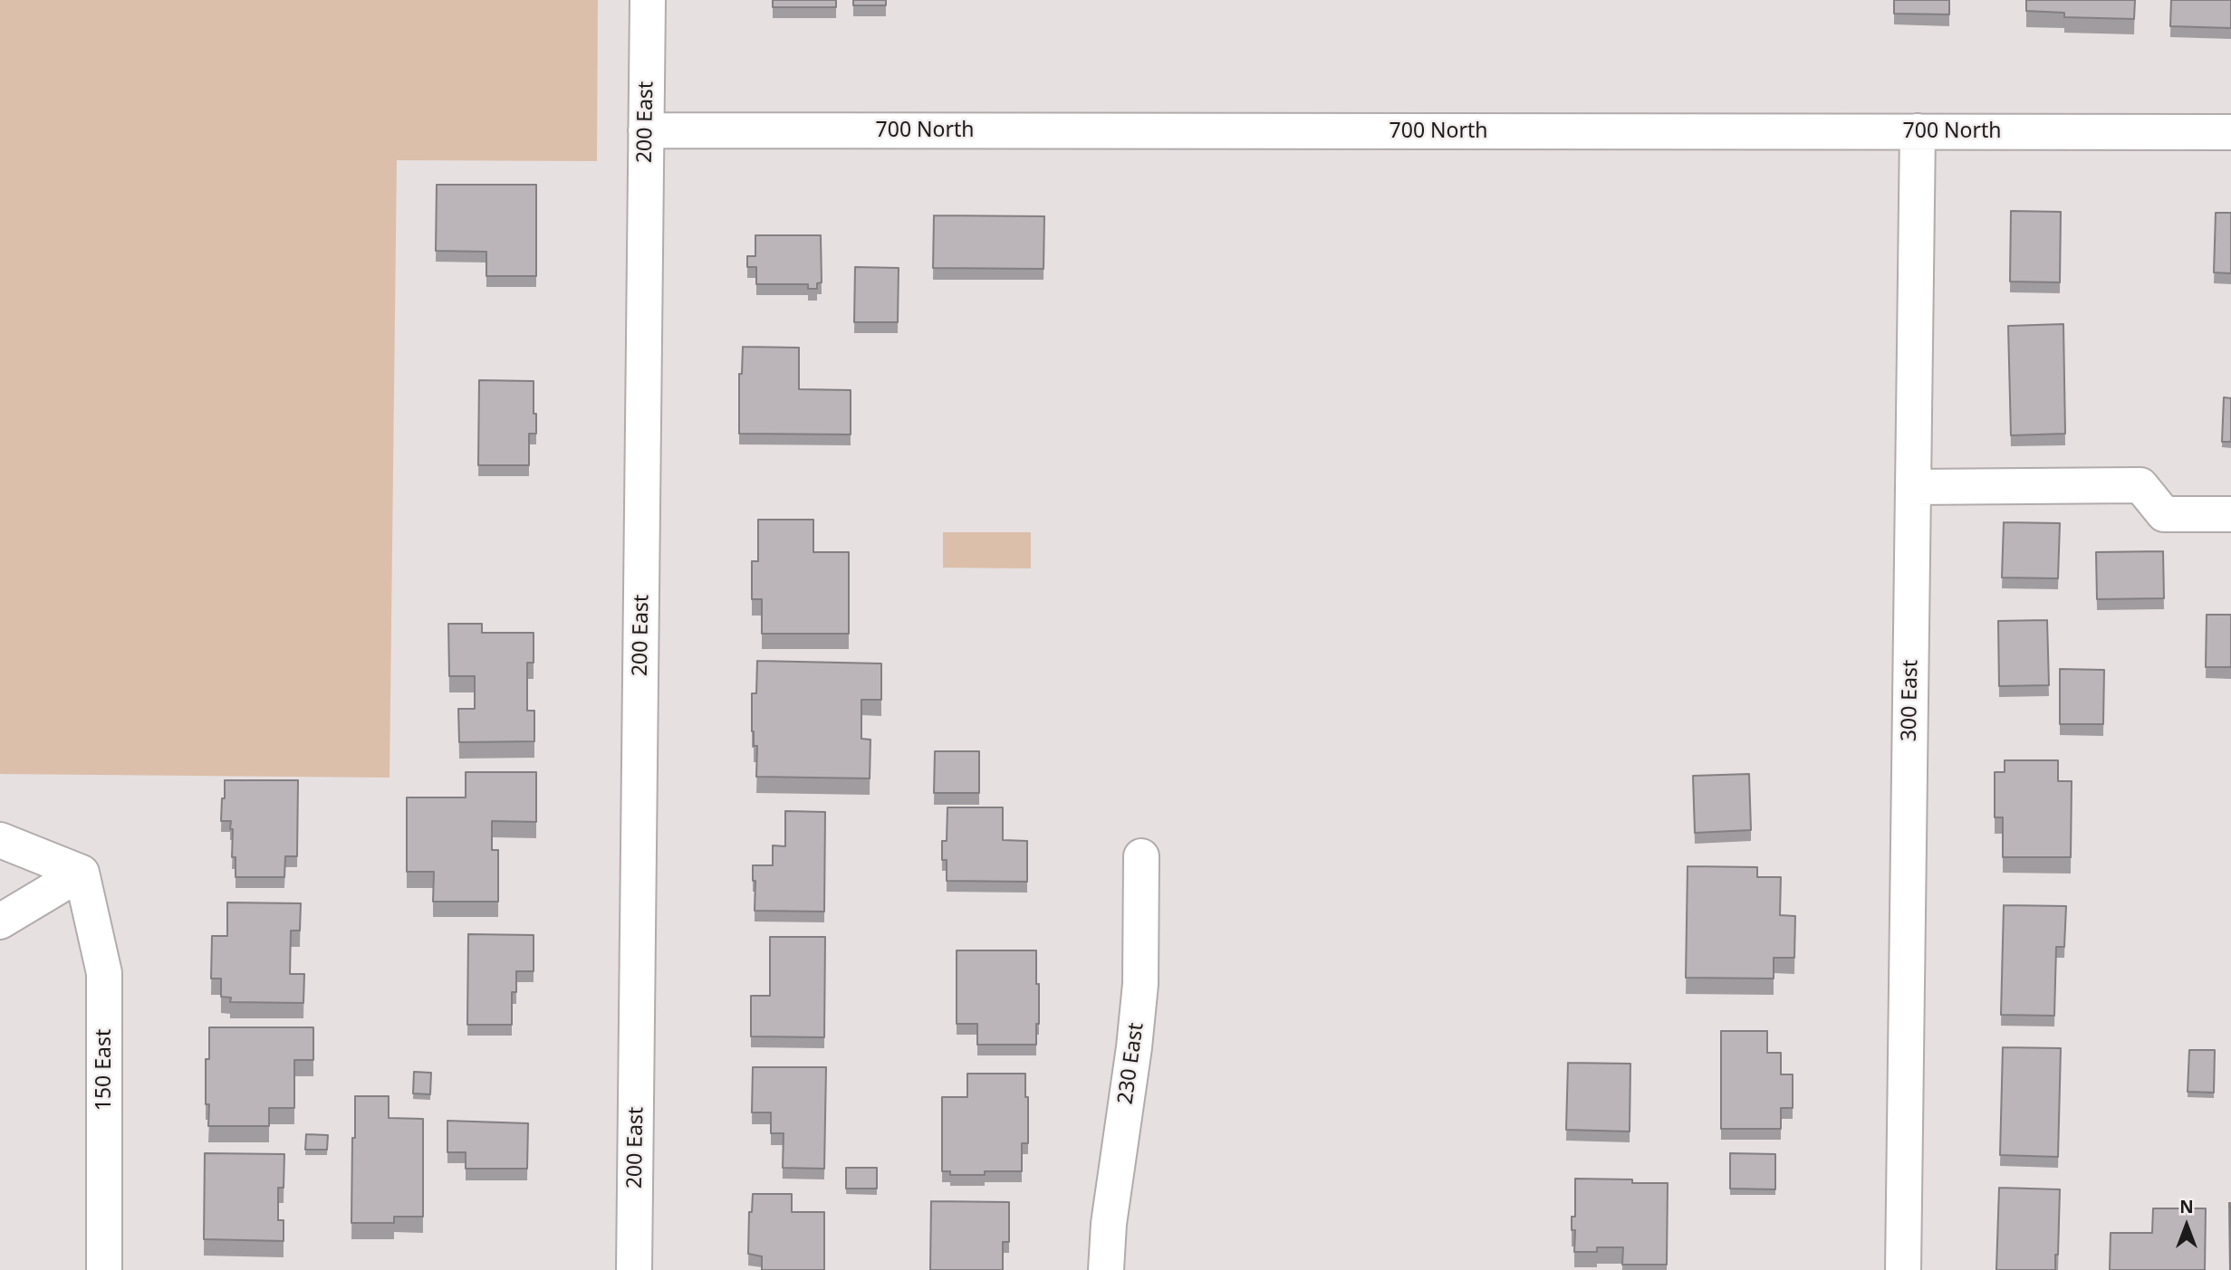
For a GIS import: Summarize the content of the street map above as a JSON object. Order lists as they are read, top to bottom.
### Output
{
  "streets": {
    "street": [
      "200 East",
      "700 North",
      "300 East",
      "230 East",
      "150 East"
    ]
  },
  "crossings": [
    ["200 East", "700 North"],
    ["700 North", "300 East"]
  ],
  "north": "top"
}
